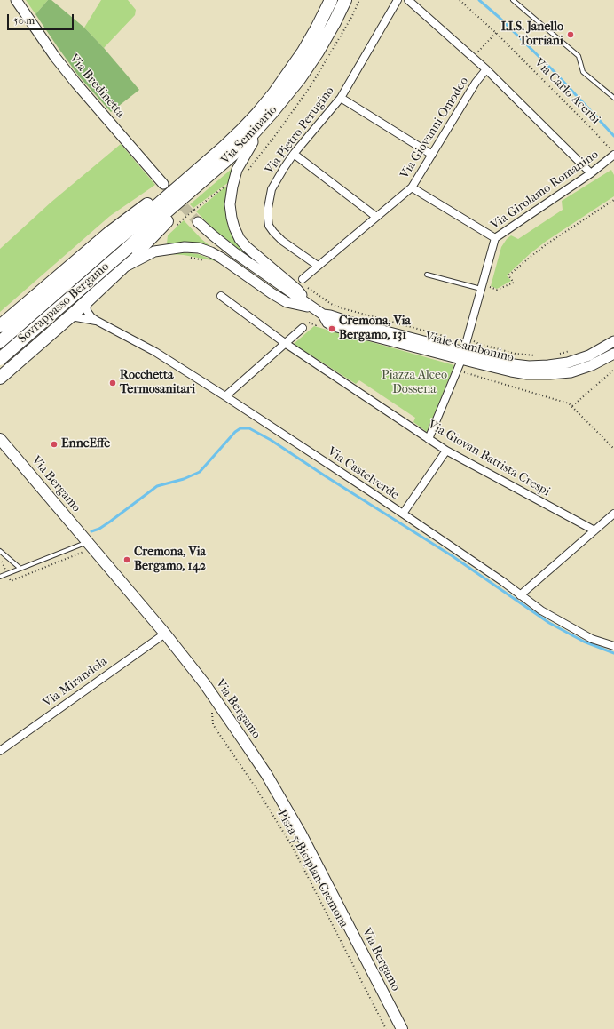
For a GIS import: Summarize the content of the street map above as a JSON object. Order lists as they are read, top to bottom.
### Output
{
  "streets": {
    "highway": ["Via Seminario", "Sovrappasso Bergamo"],
    "main road": ["Via Bergamo"],
    "street": [
      "Via Bredinetta",
      "Via Giovanni Omodeo",
      "Via Pietro Perugino",
      "Via Girolamo Romanino",
      "Viale Cambonino",
      "Via Giovan Battista Crespi",
      "Via Castelverde",
      "Via Mirandola"
    ],
    "path": ["Via Carlo Acerbi", "Pista 5 Biciplan Cremona"]
  },
  "crossings": [
    ["Via Carlo Acerbi", "Via Girolamo Romanino"],
    ["Via Giovanni Omodeo", "Via Pietro Perugino"],
    ["Via Seminario", "Sovrappasso Bergamo"],
    ["Via Girolamo Romanino", "Viale Cambonino"],
    ["Via Bergamo", "Via Mirandola"]
  ],
  "parks": ["Piazza Alceo Dossena"],
  "places": [
    "I.I.S. Janello Torriani",
    "Cremona, Via Bergamo, 131",
    "Rocchetta Termosanitari",
    "EnneEffe",
    "Cremona, Via Bergamo, 142"
  ],
  "scale_bar": "50 m"
}
